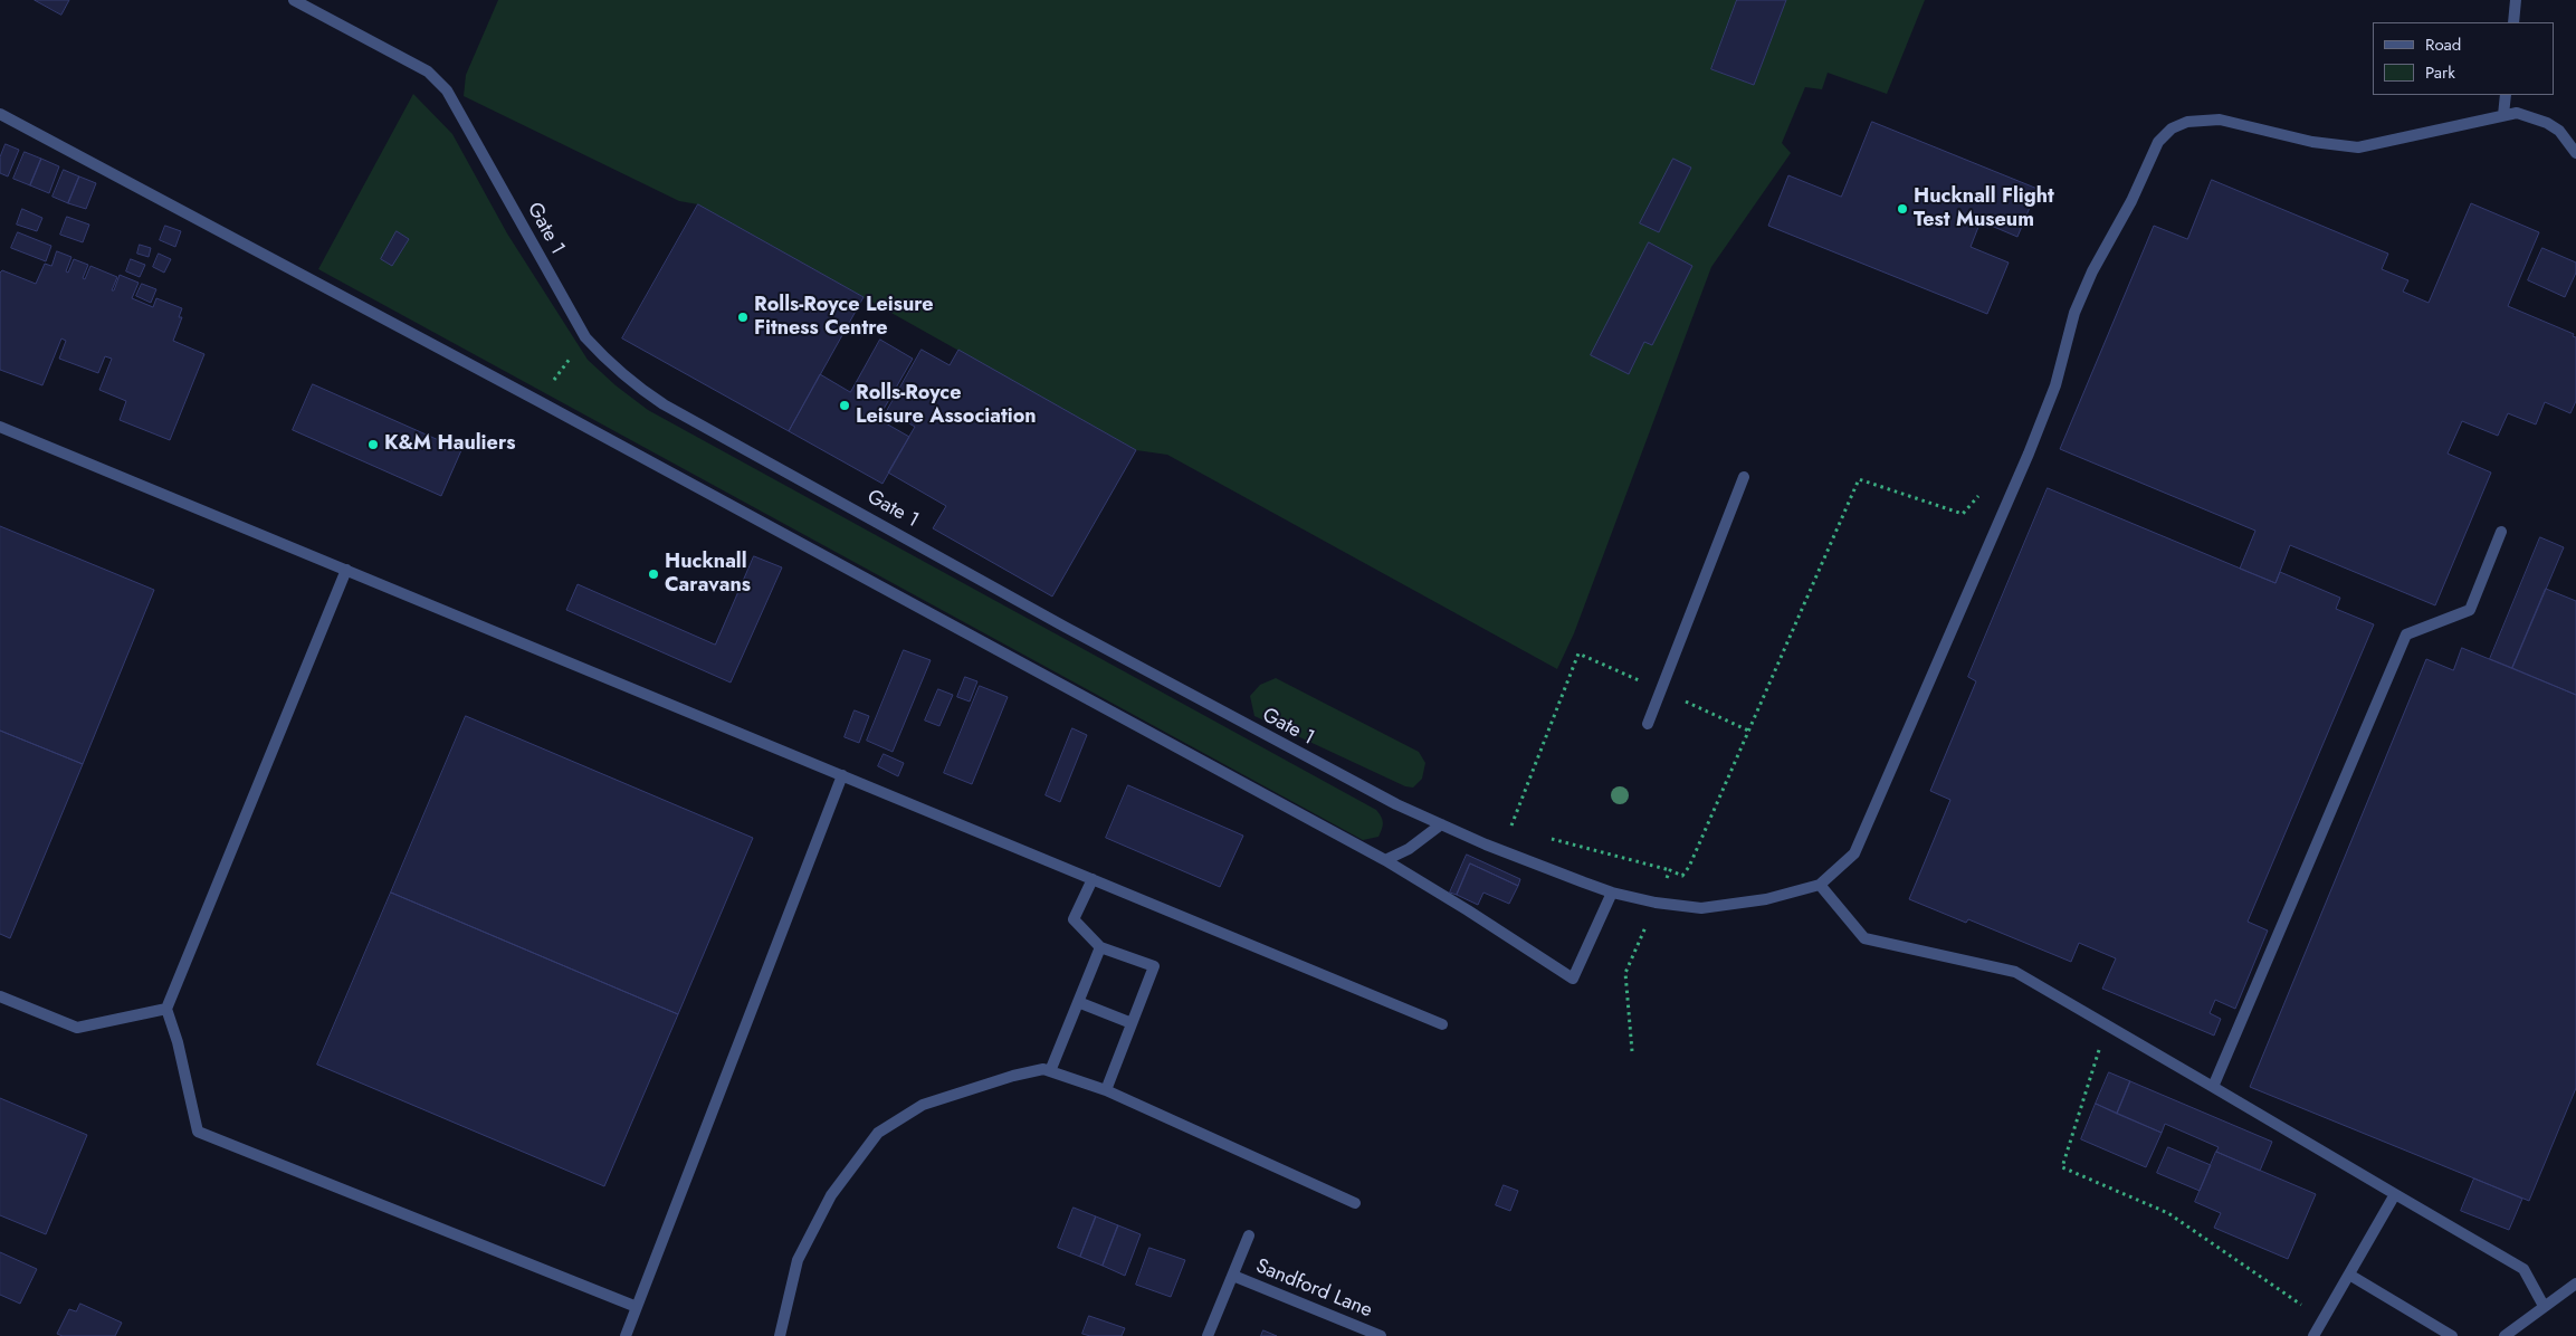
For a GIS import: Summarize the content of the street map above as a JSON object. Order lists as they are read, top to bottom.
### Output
{
  "streets": {
    "street": ["Gate 1", "Sandford Lane"]
  },
  "places": [
    "Hucknall Flight Test Museum",
    "Rolls-Royce Leisure Fitness Centre",
    "Rolls-Royce Leisure Association",
    "K&M Hauliers",
    "Hucknall Caravans"
  ],
  "legend": ["Road", "Park"]
}
